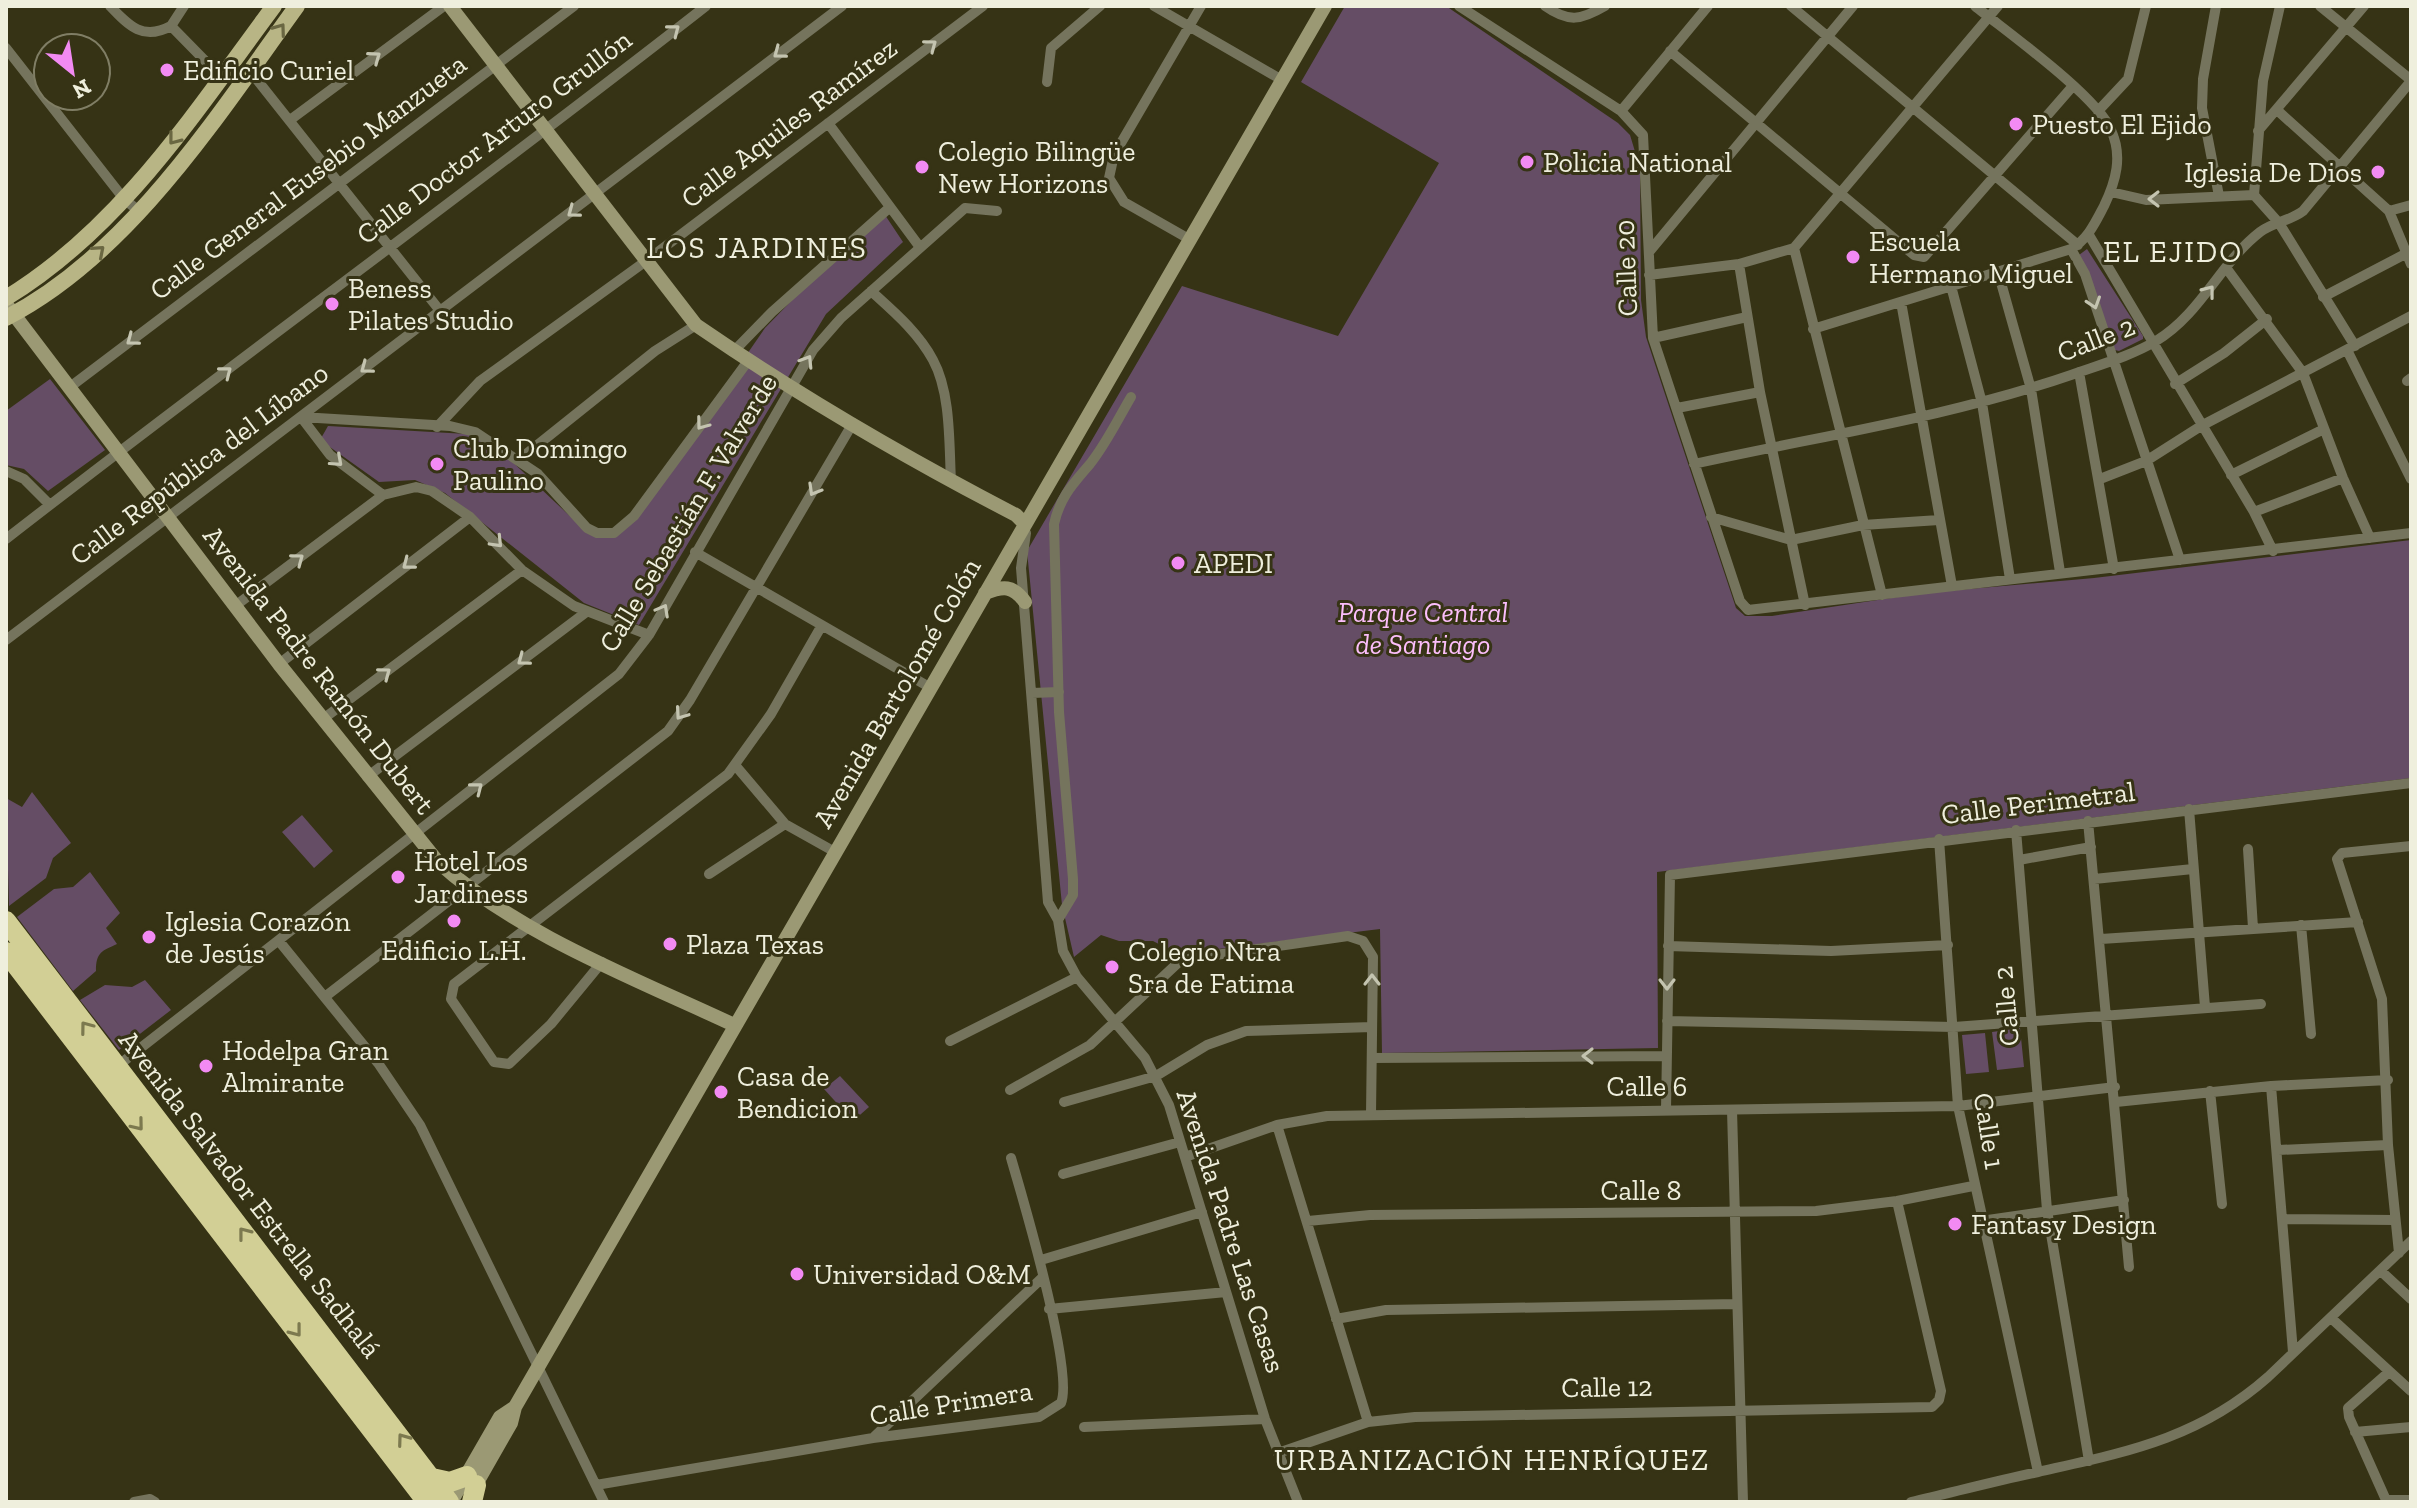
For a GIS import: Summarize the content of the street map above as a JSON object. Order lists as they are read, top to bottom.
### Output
{
  "streets": {
    "highway": ["Avenida Salvador Estrella Sadhalá"],
    "main road": ["Avenida Padre Ramón Dubert", "Avenida Bartolomé Colón"],
    "street": [
      "Calle Aquiles Ramírez",
      "Calle Doctor Arturo Grullón",
      "Calle General Eusebio Manzueta",
      "Calle 20",
      "Calle 2",
      "Calle República del Líbano",
      "Calle Sebastián F. Valverde",
      "Calle Perimetral",
      "Calle 6",
      "Calle 1",
      "Calle 8",
      "Avenida Padre Las Casas",
      "Calle 12",
      "Calle Primera"
    ]
  },
  "crossings": [
    ["Calle Doctor Arturo Grullón", "Avenida Padre Ramón Dubert"],
    ["Calle General Eusebio Manzueta", "Avenida Padre Ramón Dubert"],
    ["Calle 20", "Calle 2"],
    ["Calle 2", "Calle Perimetral"],
    ["Calle 2", "Calle 6"],
    ["Calle República del Líbano", "Avenida Padre Ramón Dubert"],
    ["Calle Sebastián F. Valverde", "Avenida Padre Ramón Dubert"],
    ["Calle Sebastián F. Valverde", "Avenida Salvador Estrella Sadhalá"],
    ["Avenida Padre Ramón Dubert", "Avenida Bartolomé Colón"],
    ["Avenida Bartolomé Colón", "Avenida Salvador Estrella Sadhalá"],
    ["Avenida Bartolomé Colón", "Avenida Padre Las Casas"],
    ["Calle Perimetral", "Calle 1"],
    ["Calle 6", "Calle 1"],
    ["Calle 6", "Avenida Padre Las Casas"],
    ["Calle 1", "Calle 8"],
    ["Calle 8", "Calle 12"],
    ["Avenida Padre Las Casas", "Calle 12"]
  ],
  "one_way": ["Calle Doctor Arturo Grullón", "Calle General Eusebio Manzueta", "Calle República del Líbano"],
  "districts": ["LOS JARDINES", "EL EJIDO", "URBANIZACIÓN HENRÍQUEZ"],
  "parks": ["Parque Central de Santiago"],
  "places": [
    "Edificio Curiel",
    "Puesto El Ejido",
    "Policia National",
    "Colegio Bilingüe New Horizons",
    "Iglesia De Dios",
    "Escuela Hermano Miguel",
    "Beness Pilates Studio",
    "Club Domingo Paulino",
    "APEDI",
    "Hotel Los Jardiness",
    "Edificio L.H.",
    "Iglesia Corazón de Jesús",
    "Plaza Texas",
    "Colegio Ntra Sra de Fatima",
    "Hodelpa Gran Almirante",
    "Casa de Bendicion",
    "Fantasy Design",
    "Universidad O&M"
  ],
  "north": "bottom right"
}
